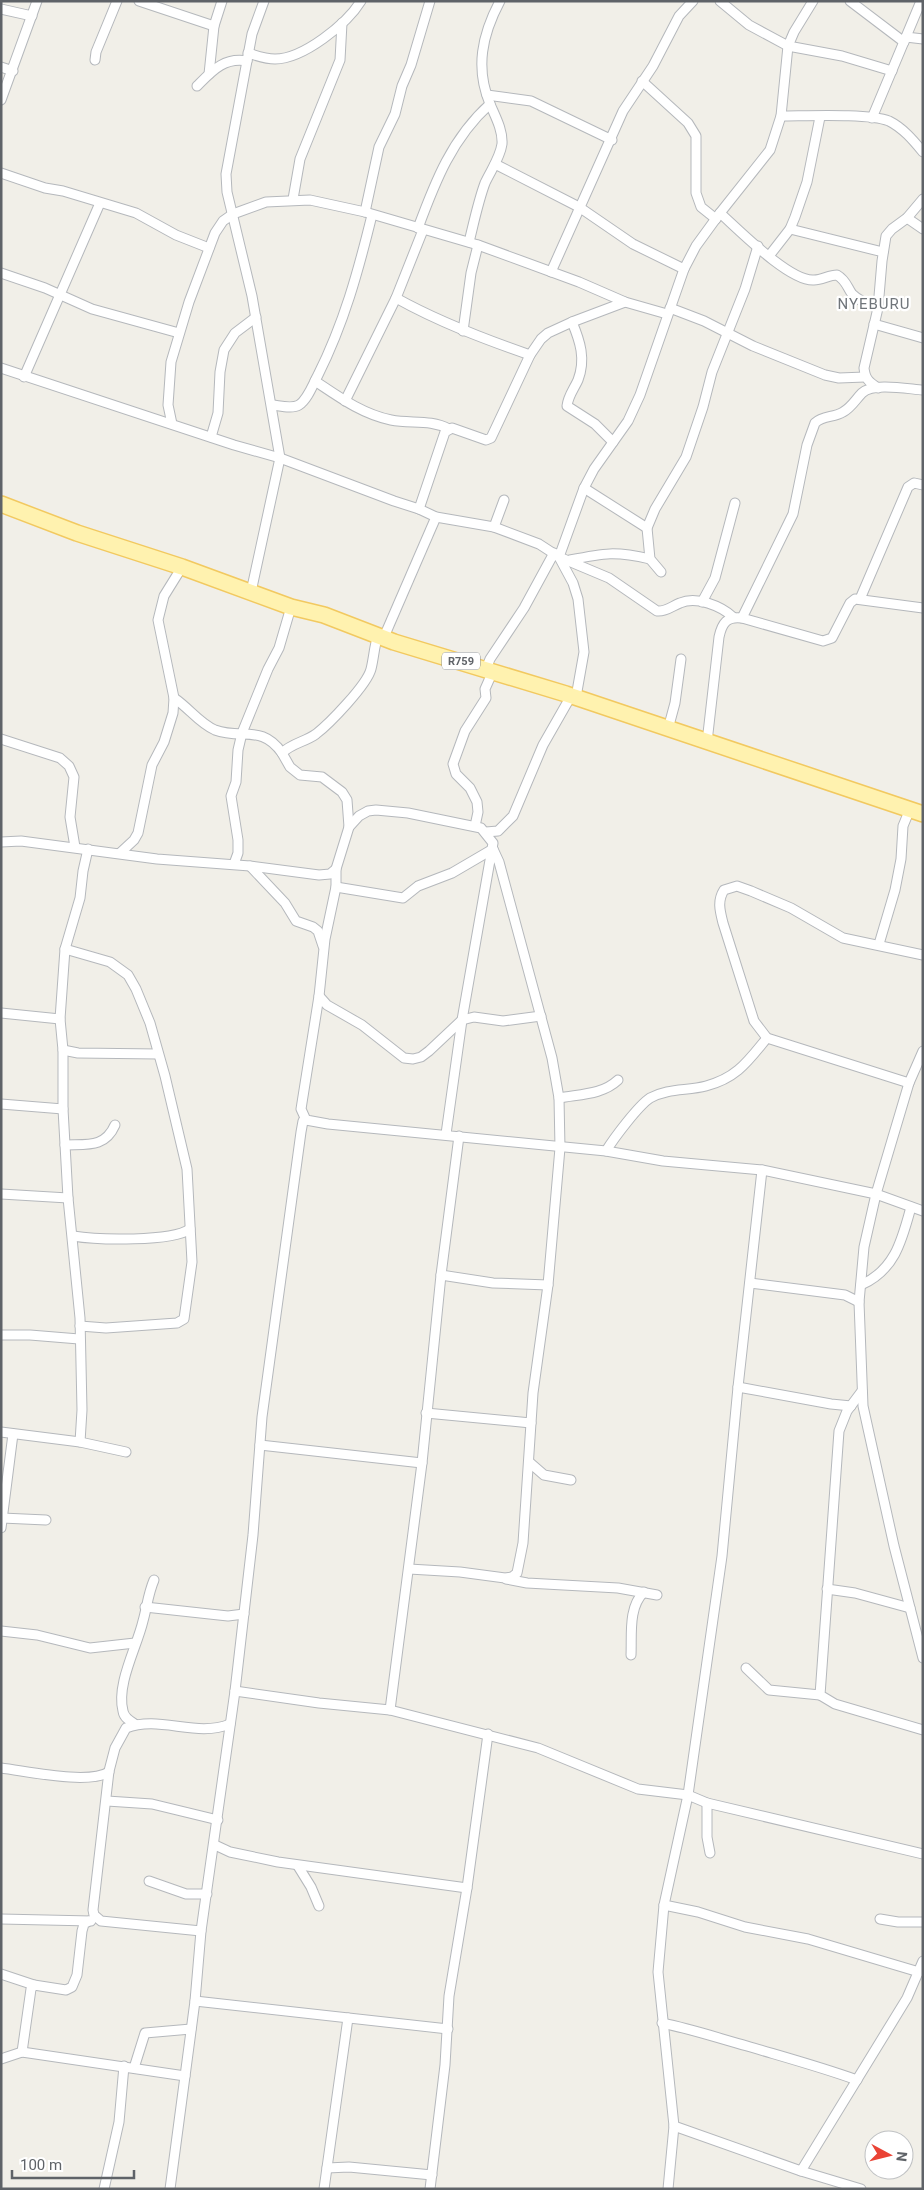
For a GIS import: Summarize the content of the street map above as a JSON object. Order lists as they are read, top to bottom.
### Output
{
  "streets": {
    "main road": ["R759"]
  },
  "districts": ["NYEBURU"],
  "scale_bar": "100 m",
  "north": "right"
}
